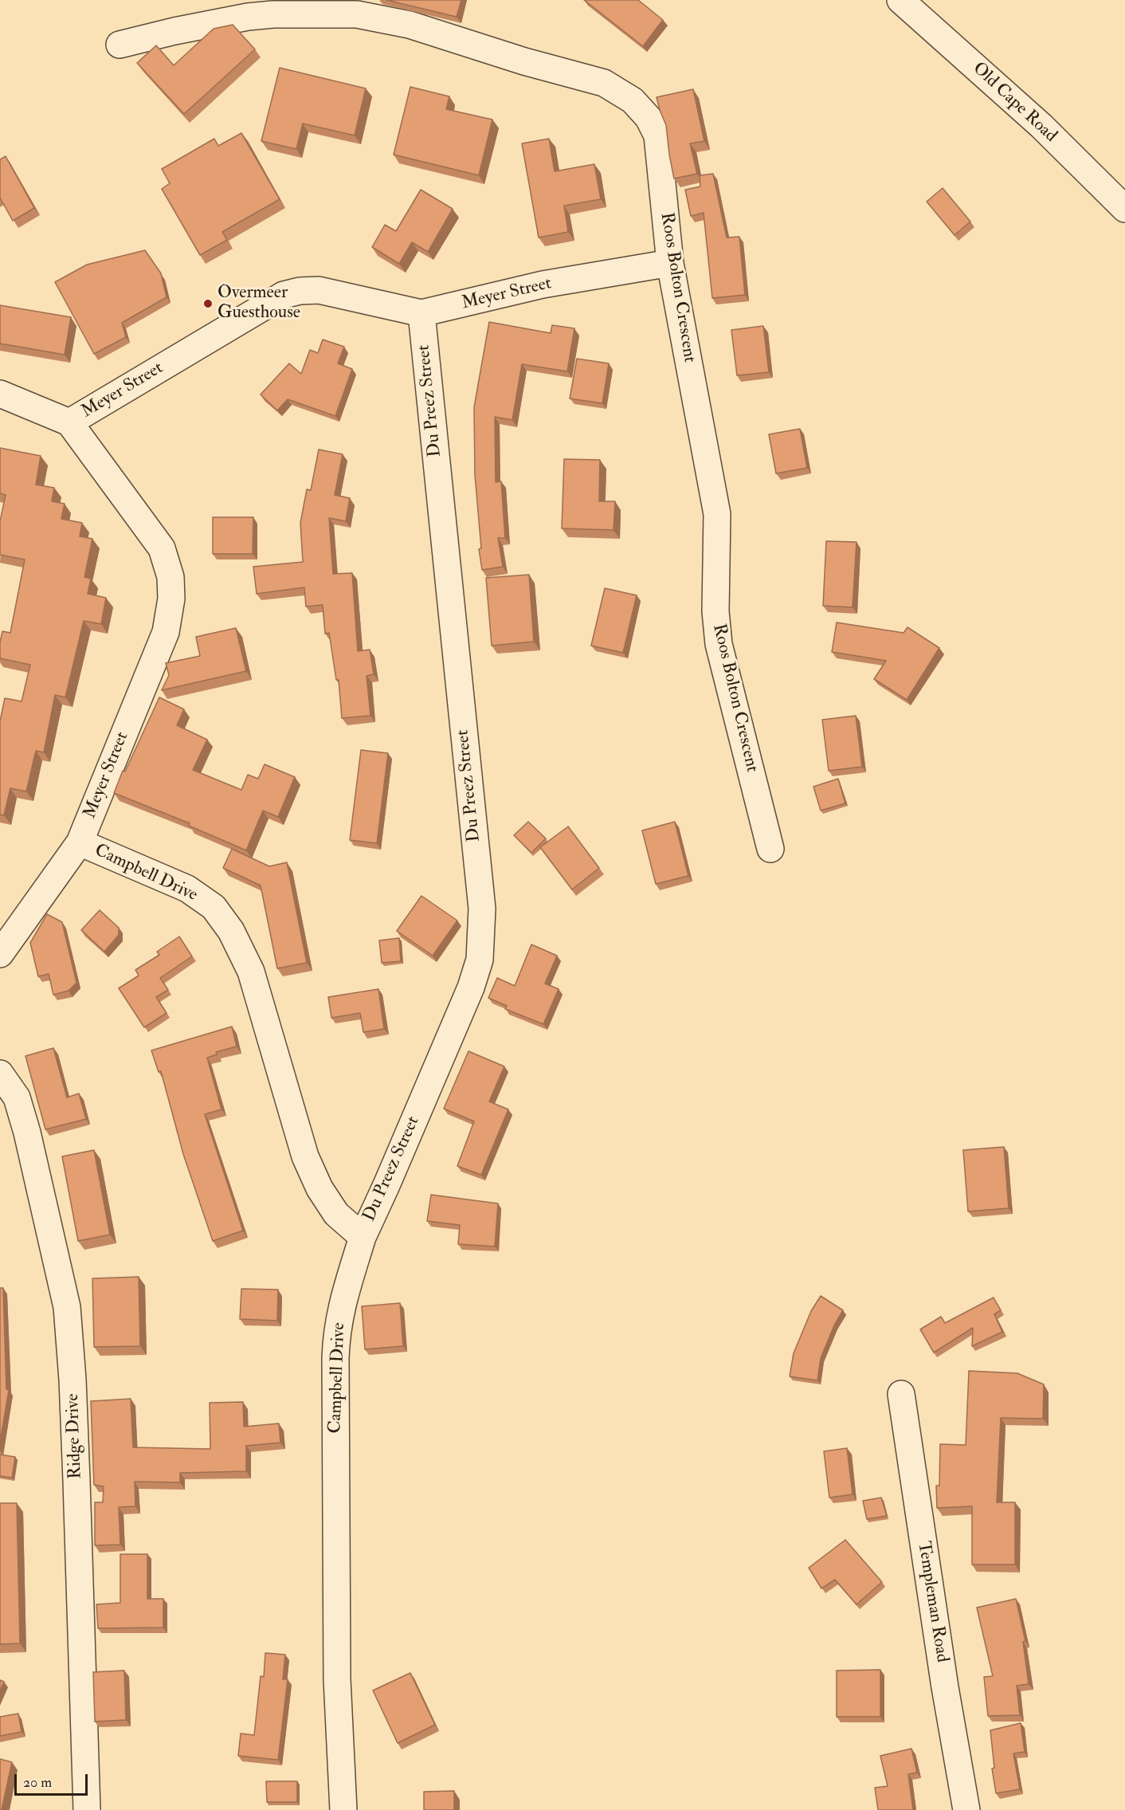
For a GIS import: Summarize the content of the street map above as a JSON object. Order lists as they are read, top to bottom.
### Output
{
  "streets": {
    "street": [
      "Old Cape Road",
      "Roos Bolton Crescent",
      "Meyer Street",
      "Du Preez Street",
      "Campbell Drive",
      "Ridge Drive",
      "Templeman Road"
    ]
  },
  "crossings": [
    ["Roos Bolton Crescent", "Meyer Street"],
    ["Meyer Street", "Du Preez Street"],
    ["Meyer Street", "Campbell Drive"],
    ["Du Preez Street", "Campbell Drive"]
  ],
  "places": ["Overmeer Guesthouse"],
  "scale_bar": "20 m"
}
